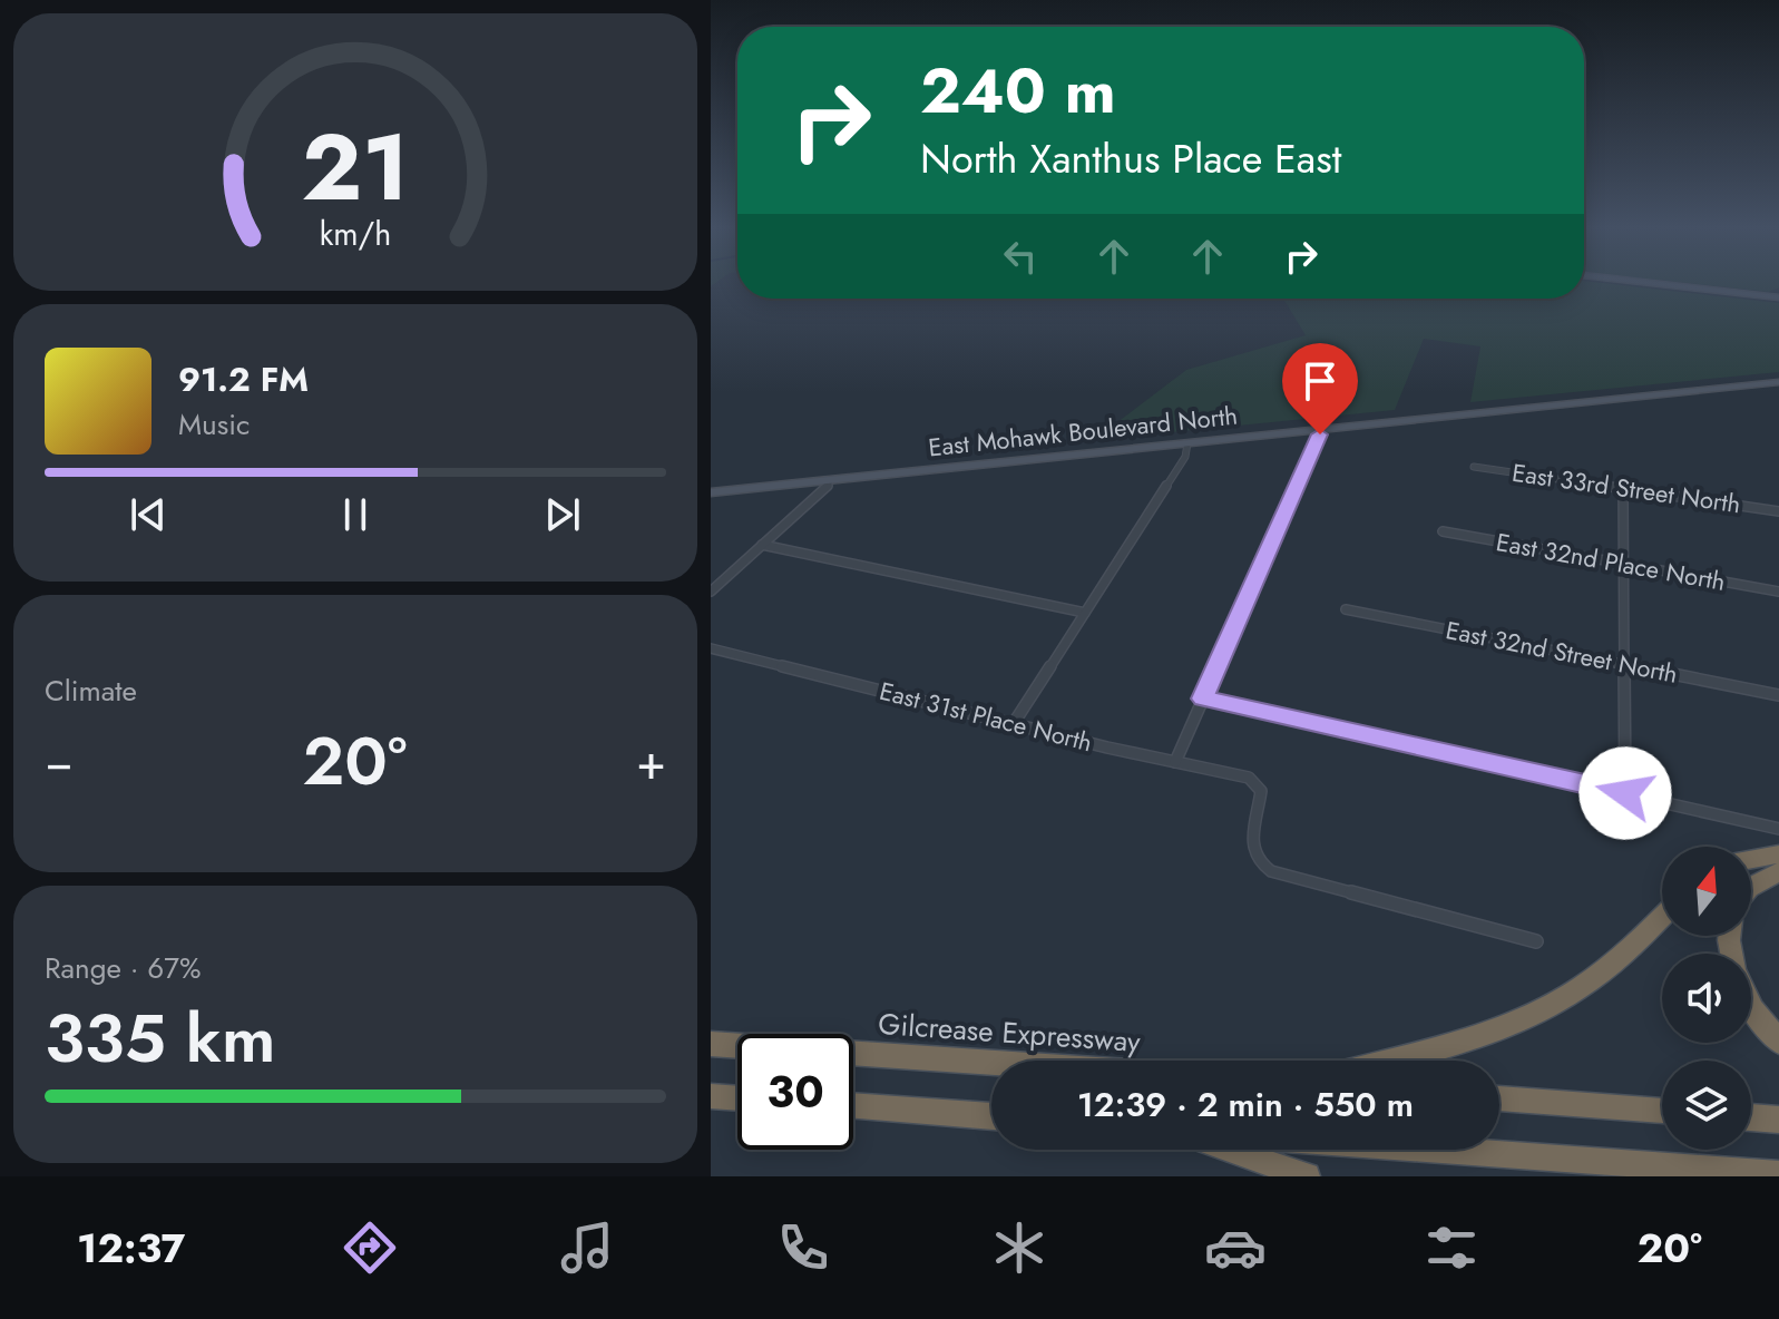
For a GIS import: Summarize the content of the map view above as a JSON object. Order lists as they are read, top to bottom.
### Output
{
  "streets": {
    "highway": ["Gilcrease Expressway"],
    "street": [
      "East Mohawk Boulevard North",
      "East 33rd Street North",
      "East 32nd Place North",
      "East 32nd Street North",
      "East 31st Place North"
    ]
  },
  "north": "top",
  "page": {
    "turn": ["240 m", "North Xanthus Place East"],
    "song": ["91.2 FM", "Music"],
    "tile": [
      "Climate",
      ["Range · 67%", "335 km"]
    ],
    "heat": ["−", "20°", "+"],
    "limit": "30",
    "trip": "12:39 · 2 min · 550 m",
    "tabs": ["12:37", "20°"],
    "gauge": ["21", "km/h"]
  }
}
